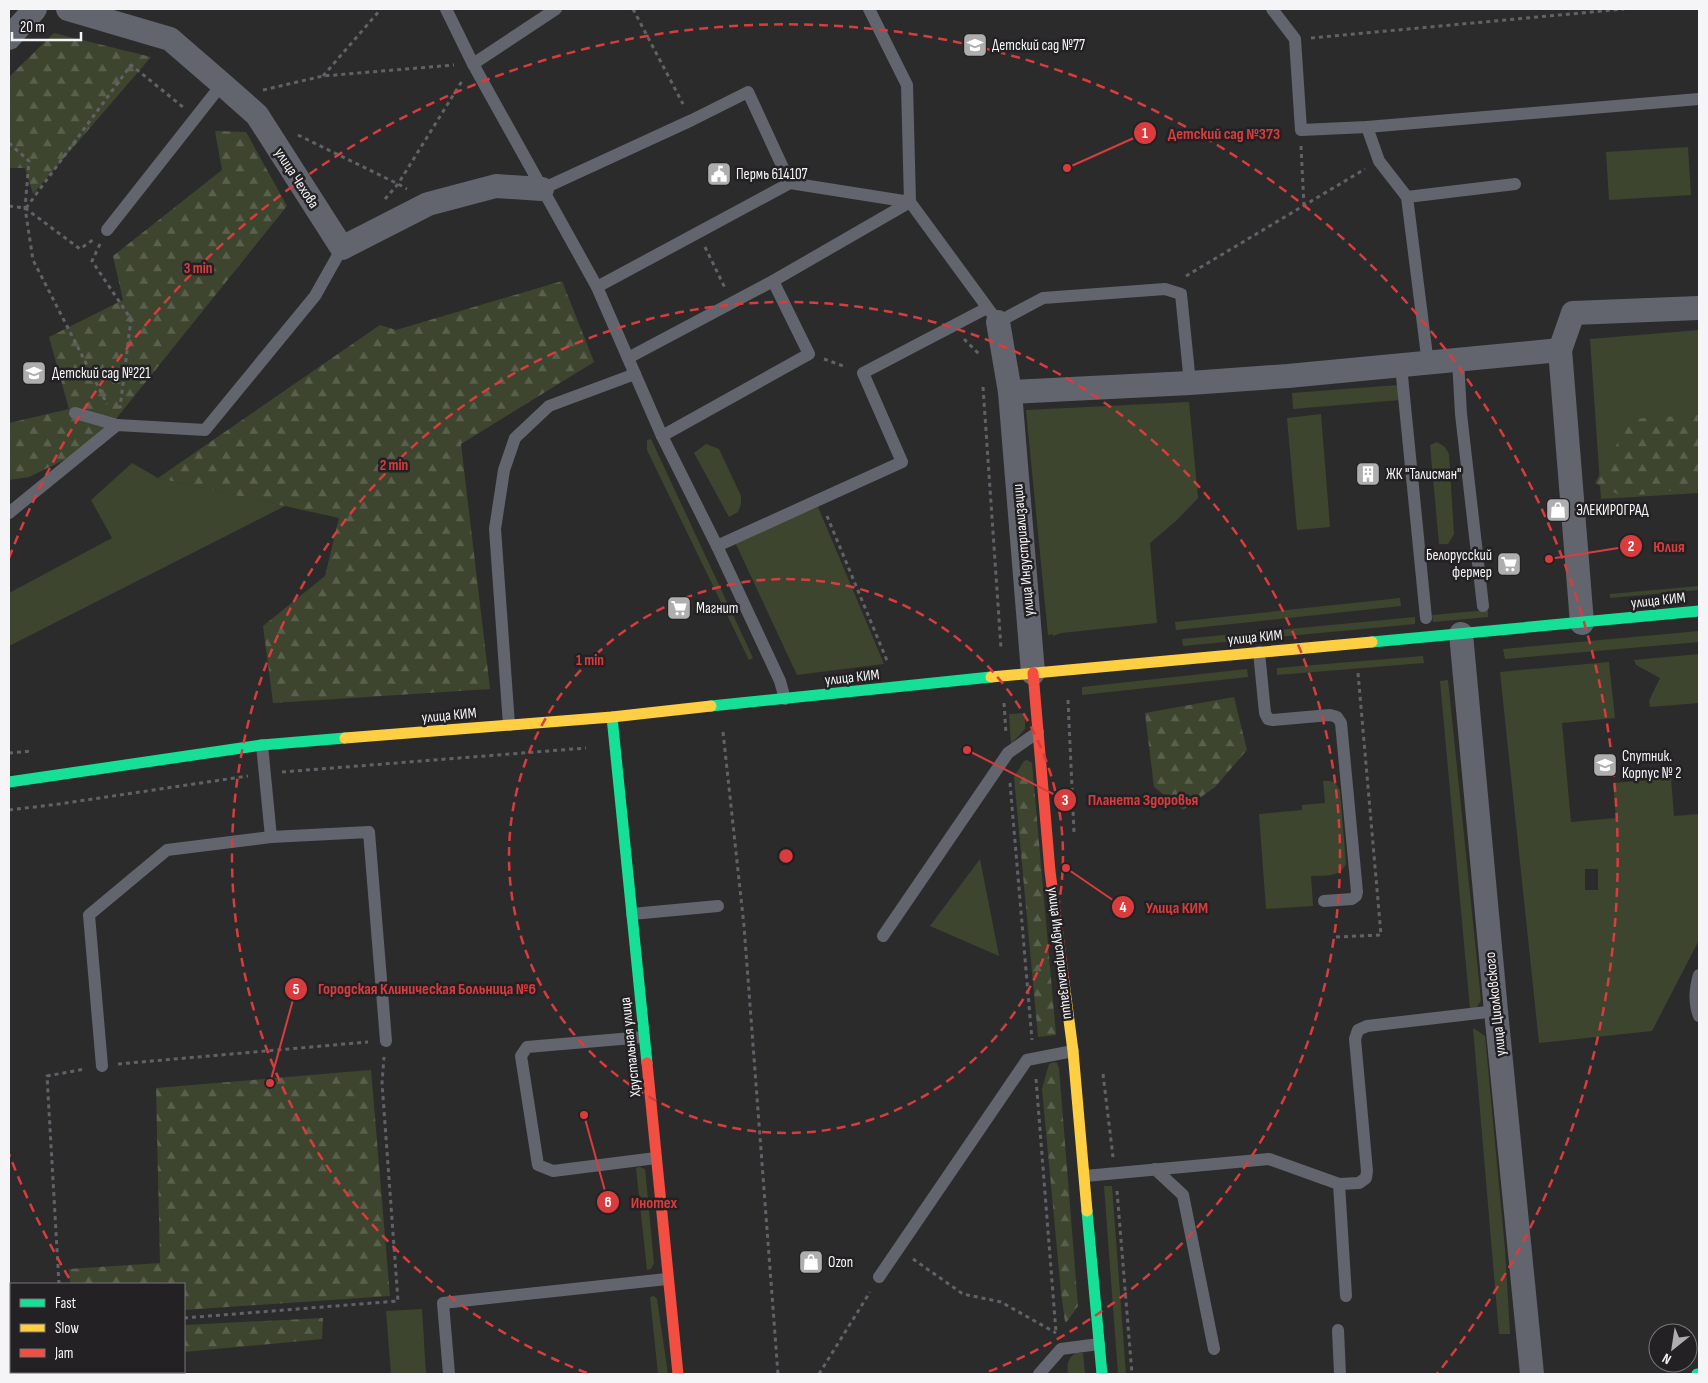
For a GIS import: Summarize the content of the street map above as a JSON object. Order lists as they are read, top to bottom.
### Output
{
  "streets": {
    "street": [
      "улица Чехова",
      "улица Индустриализации",
      "улица КИМ",
      "улица Циолковского",
      "Хрустальная улица"
    ]
  },
  "crossings": [
    ["улица Индустриализации", "улица КИМ"],
    ["улица КИМ", "улица Циолковского"],
    ["улица КИМ", "Хрустальная улица"]
  ],
  "places": {
    "school or university": ["Детский сад №77", "Детский сад №221", "Спутник. Корпус № 2"],
    "other": [
      "Детский сад №373",
      "Юлия",
      "Планета Здоровья",
      "Улица КИМ",
      "Городская Клиническая Больница №6",
      "Инотех"
    ],
    "public building": ["Пермь 614107"],
    "building": ["ЖК \"Талисман\""],
    "shop": ["ЭЛЕКИРОГРАД", "Ozon"],
    "supermarket": ["Белорусский фермер", "Магнит"]
  },
  "legend": ["Fast", "Slow", "Jam"],
  "scale_bar": "20 m",
  "north": "bottom left",
  "rings": ["3 min", "2 min", "1 min"]
}
